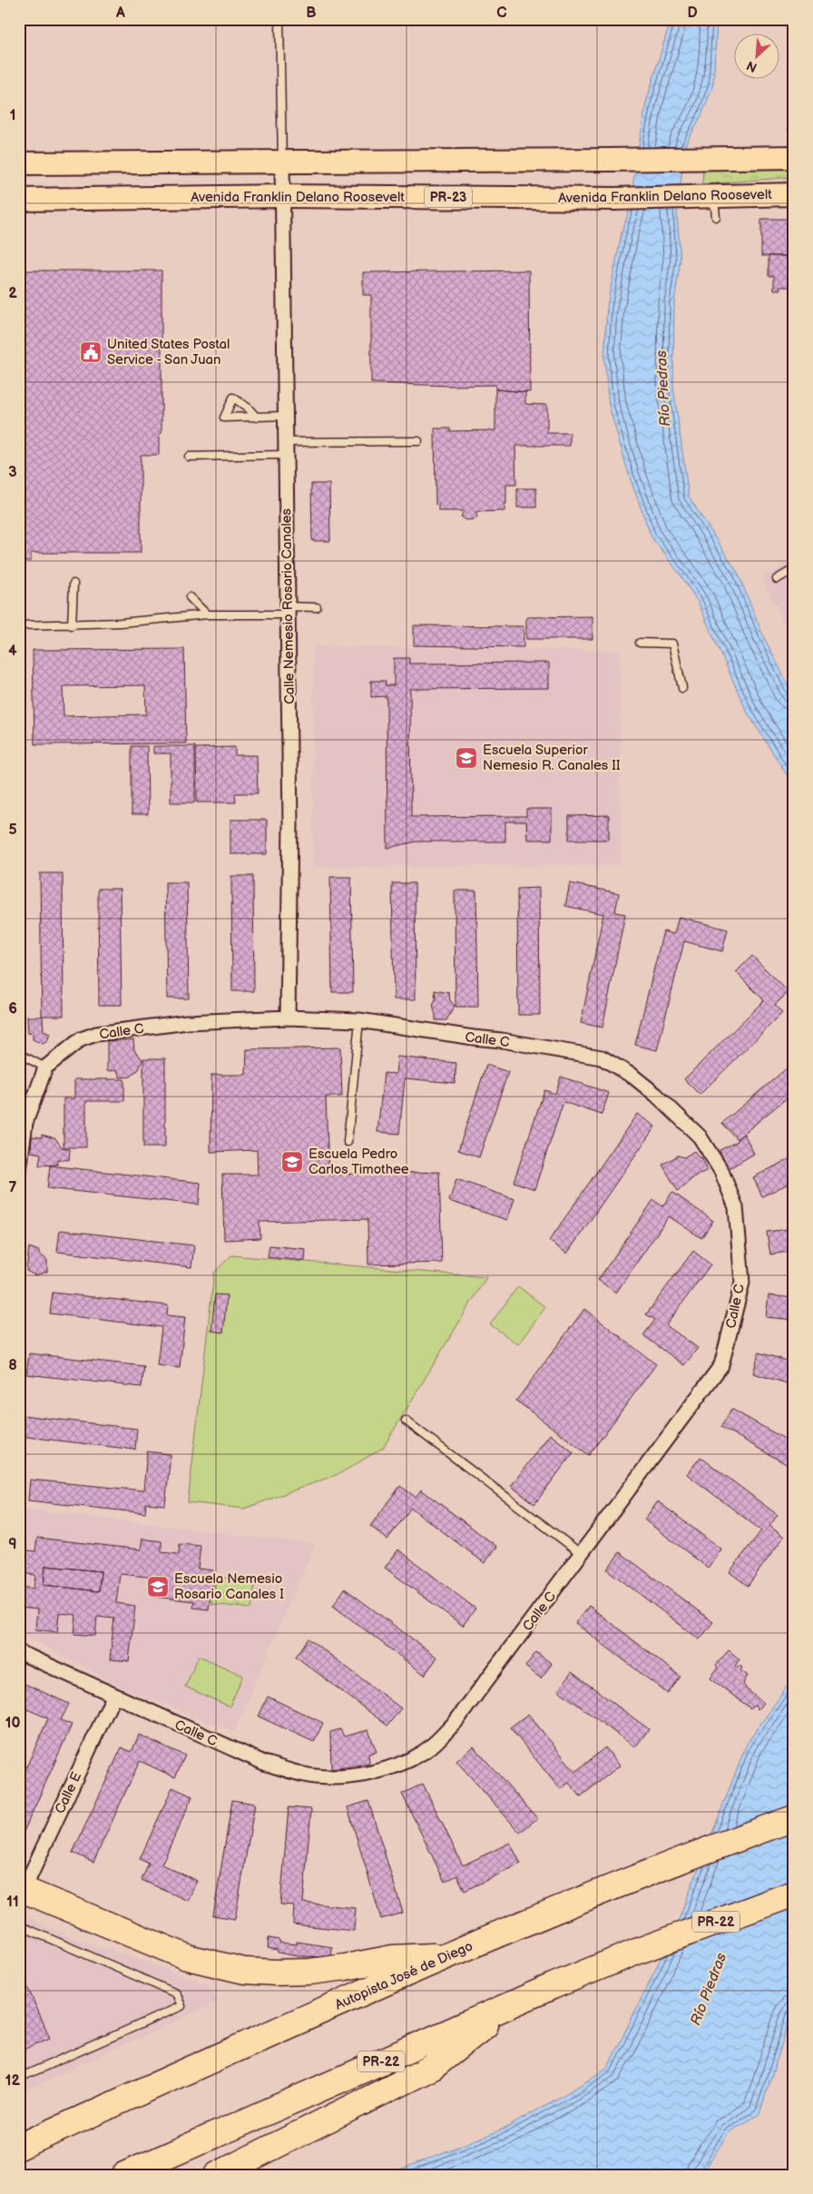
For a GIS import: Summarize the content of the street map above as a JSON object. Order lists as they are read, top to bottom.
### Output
{
  "streets": {
    "highway": ["PR-22", "Autopista José de Diego"],
    "main road": ["Avenida Franklin Delano Roosevelt", "PR-23"],
    "street": ["Calle Nemesio Rosario Canales", "Calle C", "Calle E"]
  },
  "crossings": [
    ["Avenida Franklin Delano Roosevelt", "Calle Nemesio Rosario Canales"],
    ["Calle Nemesio Rosario Canales", "Calle C"],
    ["Calle C", "Calle E"]
  ],
  "water": ["Río Piedras"],
  "places": {
    "public building": ["United States Postal Service - San Juan"],
    "school or university": ["Escuela Superior Nemesio R. Canales II", "Escuela Pedro Carlos Timothee", "Escuela Nemesio Rosario Canales I"]
  },
  "north": "bottom left",
  "grid": {
    "columns": [
      "A",
      "B",
      "C",
      "D"
    ],
    "rows": [
      "1",
      "2",
      "3",
      "4",
      "5",
      "6",
      "7",
      "8",
      "9",
      "10",
      "11",
      "12"
    ]
  }
}
